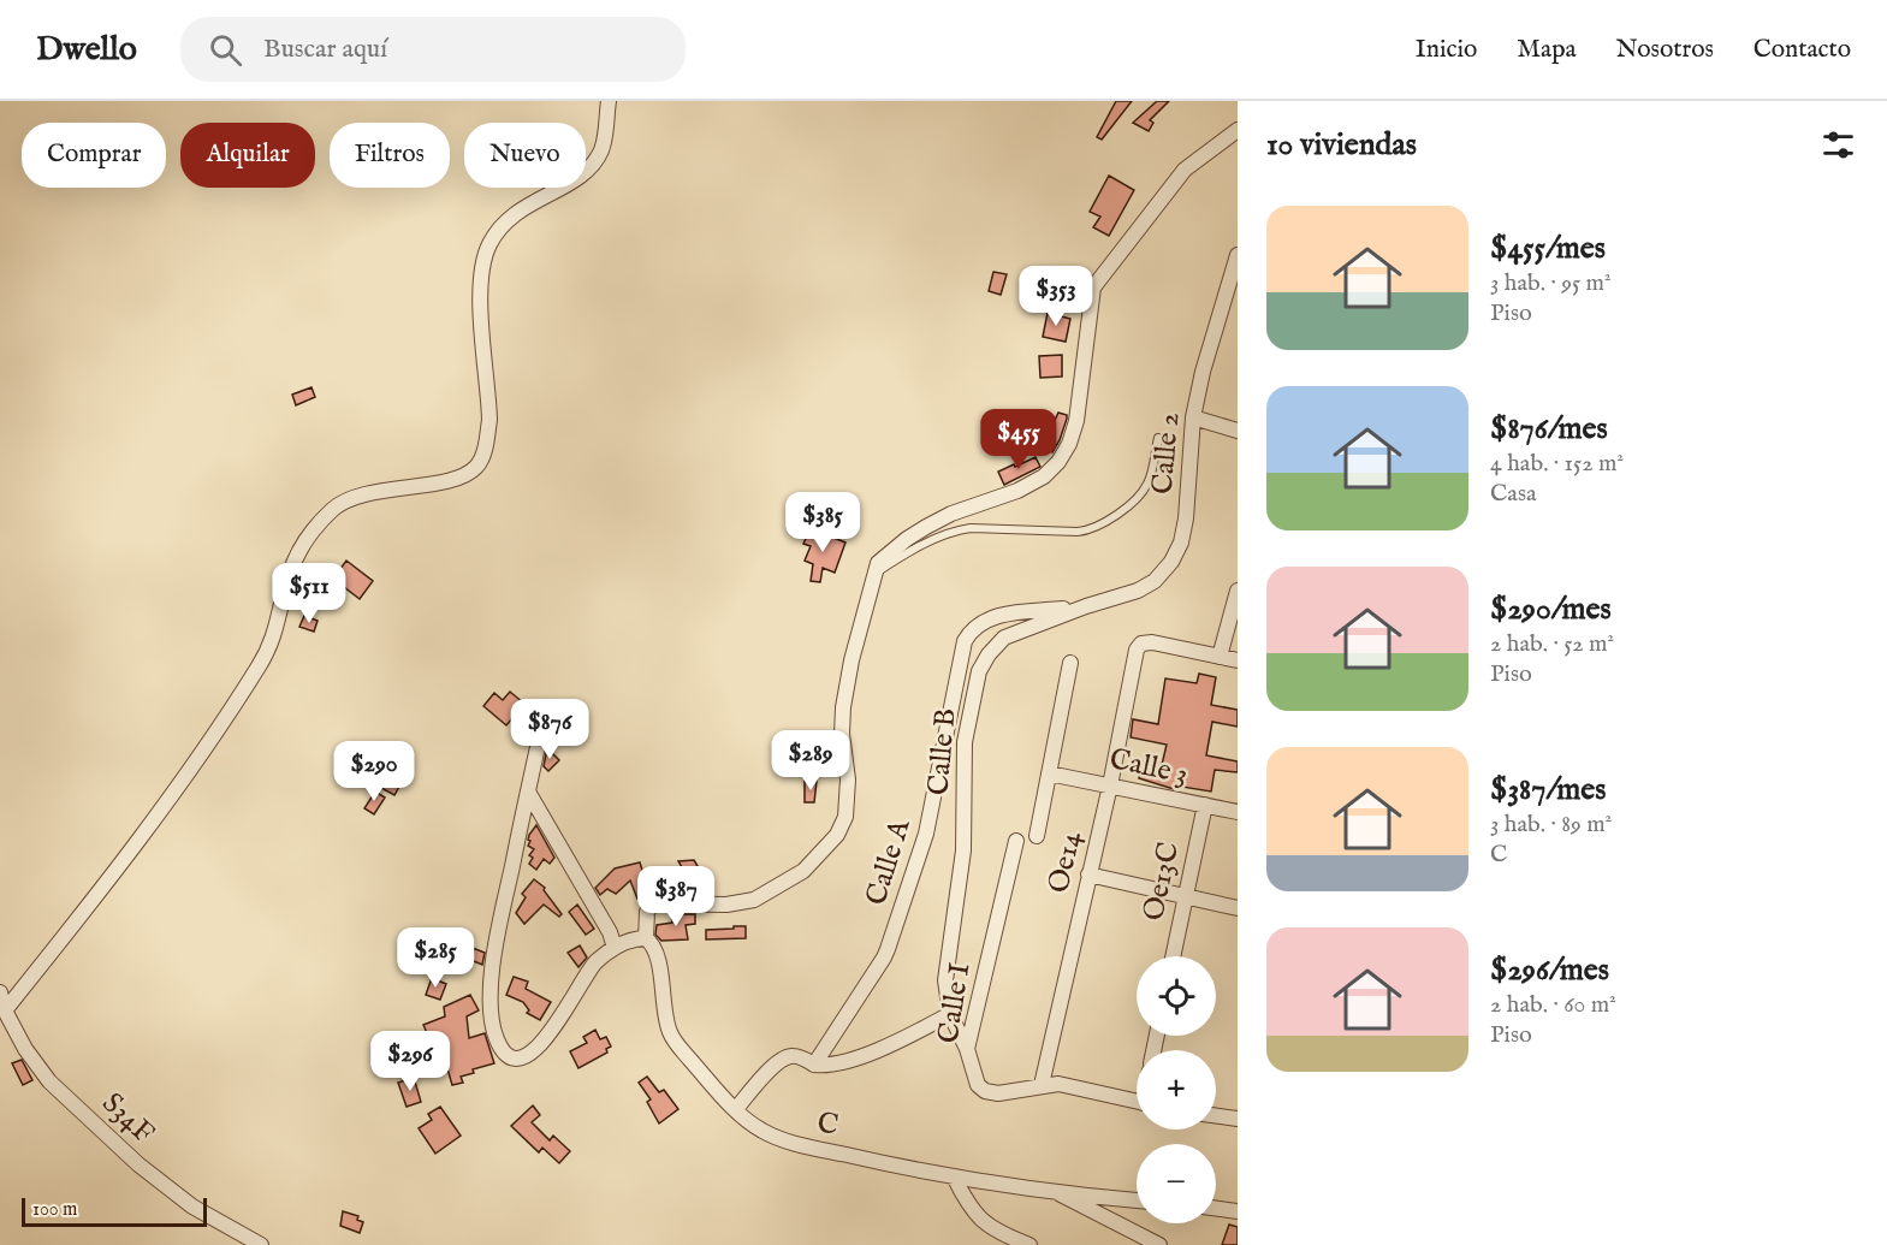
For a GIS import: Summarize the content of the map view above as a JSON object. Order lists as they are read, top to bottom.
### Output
{
  "streets": {
    "street": [
      "Calle 2",
      "Calle B",
      "Calle 3",
      "Calle A",
      "Oe14",
      "Oe13C",
      "Calle I",
      "S34F",
      "C"
    ]
  },
  "crossings": [
    ["Calle 2", "Calle B"],
    ["Calle 2", "Calle A"],
    ["Calle B", "Calle A"],
    ["Calle B", "Calle I"],
    ["Calle 3", "Oe14"],
    ["Calle 3", "Oe13C"],
    ["Oe14", "Calle I"]
  ],
  "scale_bar": "100 m",
  "page": {
    "header": "Dwello",
    "search": "Buscar aquí",
    "nav": [
      "Inicio",
      "Mapa",
      "Nosotros",
      "Contacto"
    ],
    "heading": "10 viviendas",
    "chip": [
      "Comprar",
      "Alquilar",
      "Filtros",
      "Nuevo"
    ],
    "list": [
      {
        "name": "$455/mes",
        "note": "3 hab. · 95 m² · Piso"
      },
      {
        "name": "$876/mes",
        "note": "4 hab. · 152 m² · Casa"
      },
      {
        "name": "$290/mes",
        "note": "2 hab. · 52 m² · Piso"
      },
      {
        "name": "$387/mes",
        "note": "3 hab. · 89 m² · C"
      },
      {
        "name": "$296/mes",
        "note": "2 hab. · 60 m² · Piso"
      }
    ],
    "price": [
      "$353",
      "$455",
      "$385",
      "$511",
      "$876",
      "$289",
      "$290",
      "$387",
      "$285",
      "$296"
    ],
    "map_buttons": ["+", "−"],
    "scale": "100 m"
  }
}
